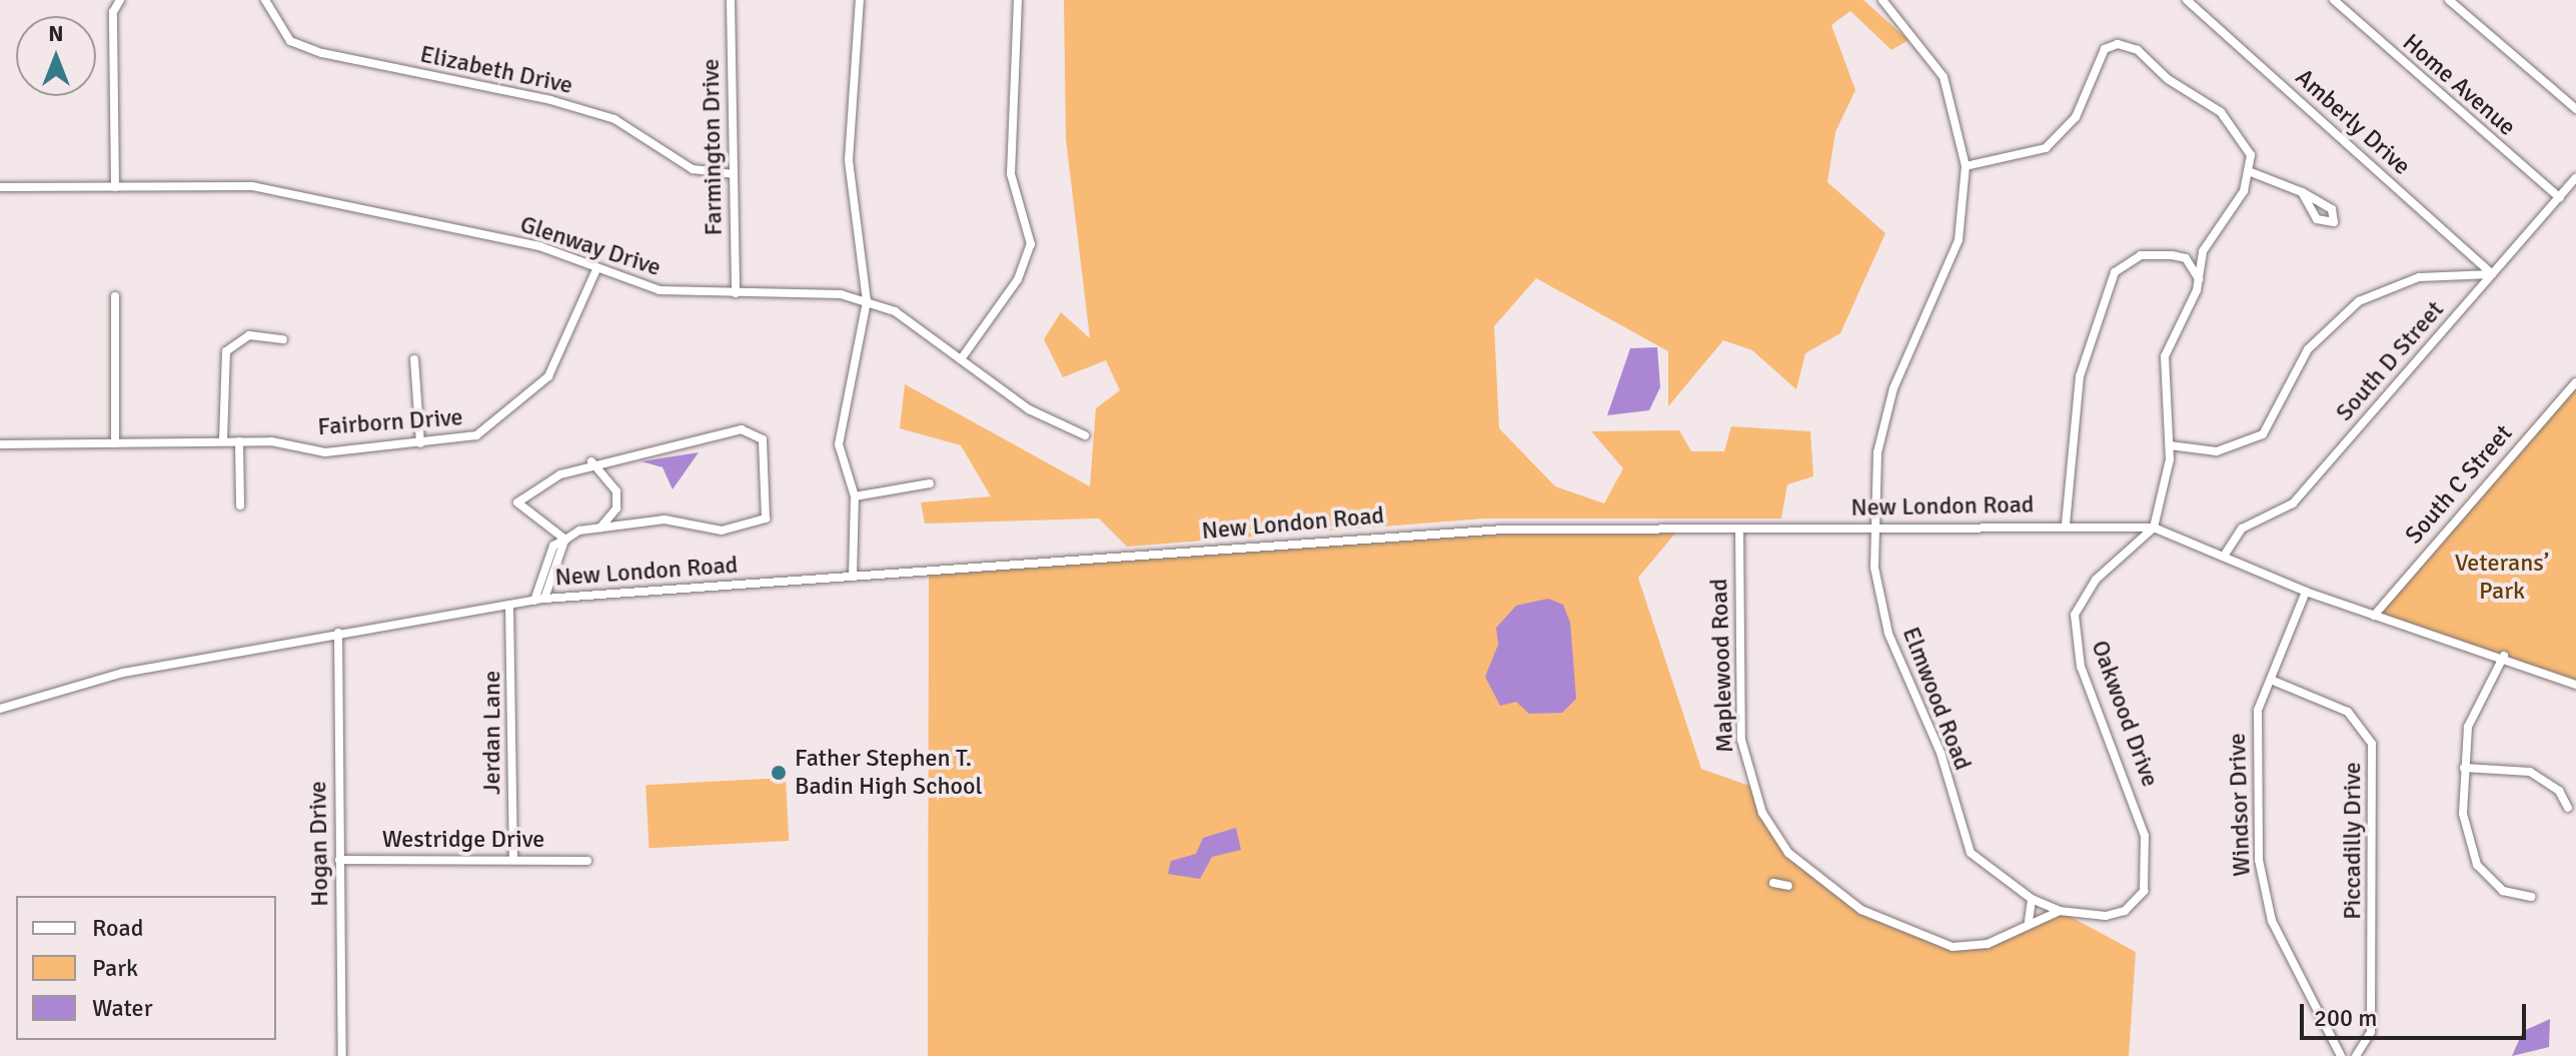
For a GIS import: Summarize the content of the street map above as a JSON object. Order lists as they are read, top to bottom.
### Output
{
  "streets": {
    "street": [
      "Elizabeth Drive",
      "Home Avenue",
      "Amberly Drive",
      "Farmington Drive",
      "Glenway Drive",
      "South D Street",
      "Fairborn Drive",
      "South C Street",
      "New London Road",
      "Maplewood Road",
      "Elmwood Road",
      "Oakwood Drive",
      "Jerdan Lane",
      "Windsor Drive",
      "Westridge Drive",
      "Piccadilly Drive",
      "Hogan Drive"
    ]
  },
  "crossings": [
    ["Elizabeth Drive", "Farmington Drive"],
    ["Home Avenue", "South D Street"],
    ["Amberly Drive", "South D Street"],
    ["Farmington Drive", "Glenway Drive"],
    ["Glenway Drive", "Fairborn Drive"],
    ["South D Street", "New London Road"],
    ["South C Street", "New London Road"],
    ["New London Road", "Maplewood Road"],
    ["New London Road", "Elmwood Road"],
    ["New London Road", "Oakwood Drive"],
    ["New London Road", "Jerdan Lane"],
    ["New London Road", "Windsor Drive"],
    ["New London Road", "Hogan Drive"],
    ["Maplewood Road", "Oakwood Drive"],
    ["Elmwood Road", "Oakwood Drive"],
    ["Jerdan Lane", "Westridge Drive"],
    ["Windsor Drive", "Piccadilly Drive"],
    ["Westridge Drive", "Hogan Drive"]
  ],
  "parks": ["Veterans’ Park"],
  "places": ["Father Stephen T. Badin High School"],
  "legend": ["Road", "Park", "Water"],
  "scale_bar": "200 m",
  "north": "top"
}
